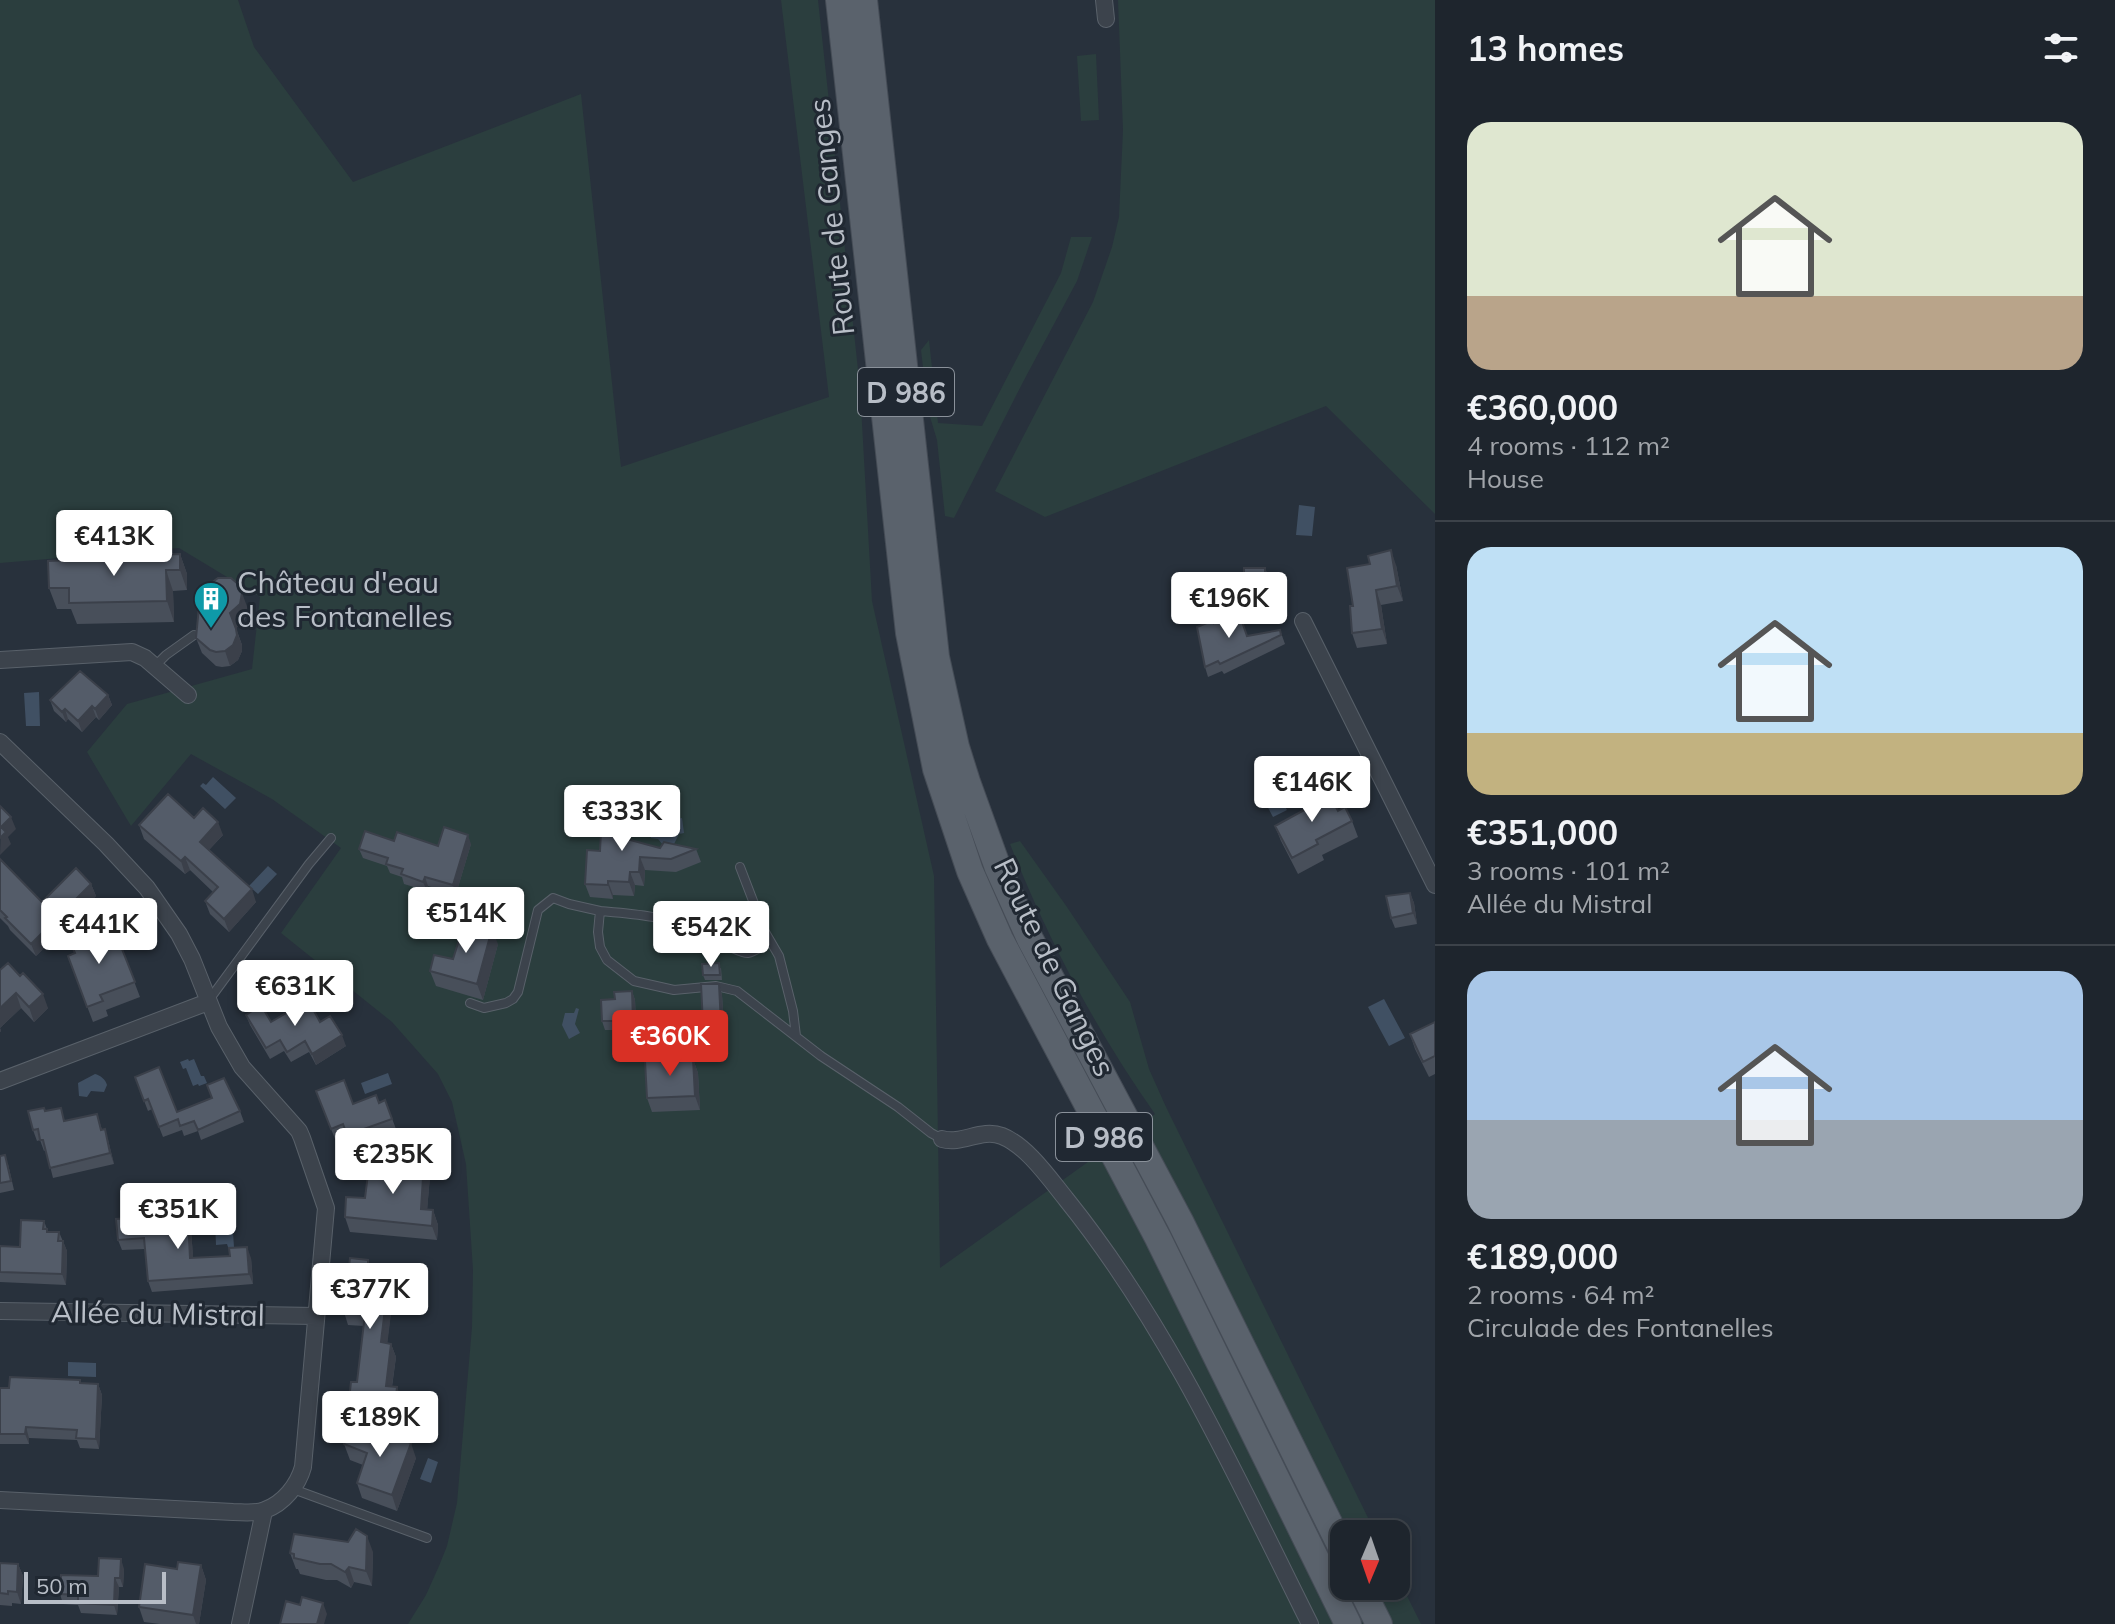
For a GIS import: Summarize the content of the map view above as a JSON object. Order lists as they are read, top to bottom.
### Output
{
  "streets": {
    "main road": ["Route de Ganges", "D 986"],
    "street": ["Allée du Mistral"]
  },
  "places": {
    "building": ["Château d'eau des Fontanelles"]
  },
  "scale_bar": "50 m",
  "north": "bottom",
  "page": {
    "heading": "13 homes",
    "list": [
      {
        "name": "€360,000",
        "note": "4 rooms · 112 m² · House"
      },
      {
        "name": "€351,000",
        "note": "3 rooms · 101 m² · Allée du Mistral"
      },
      {
        "name": "€189,000",
        "note": "2 rooms · 64 m² · Circulade des Fontanelles"
      }
    ],
    "price": [
      "€413K",
      "€196K",
      "€146K",
      "€333K",
      "€514K",
      "€441K",
      "€542K",
      "€631K",
      "€360K",
      "€235K",
      "€351K",
      "€377K",
      "€189K"
    ],
    "scale": "50 m"
  }
}
